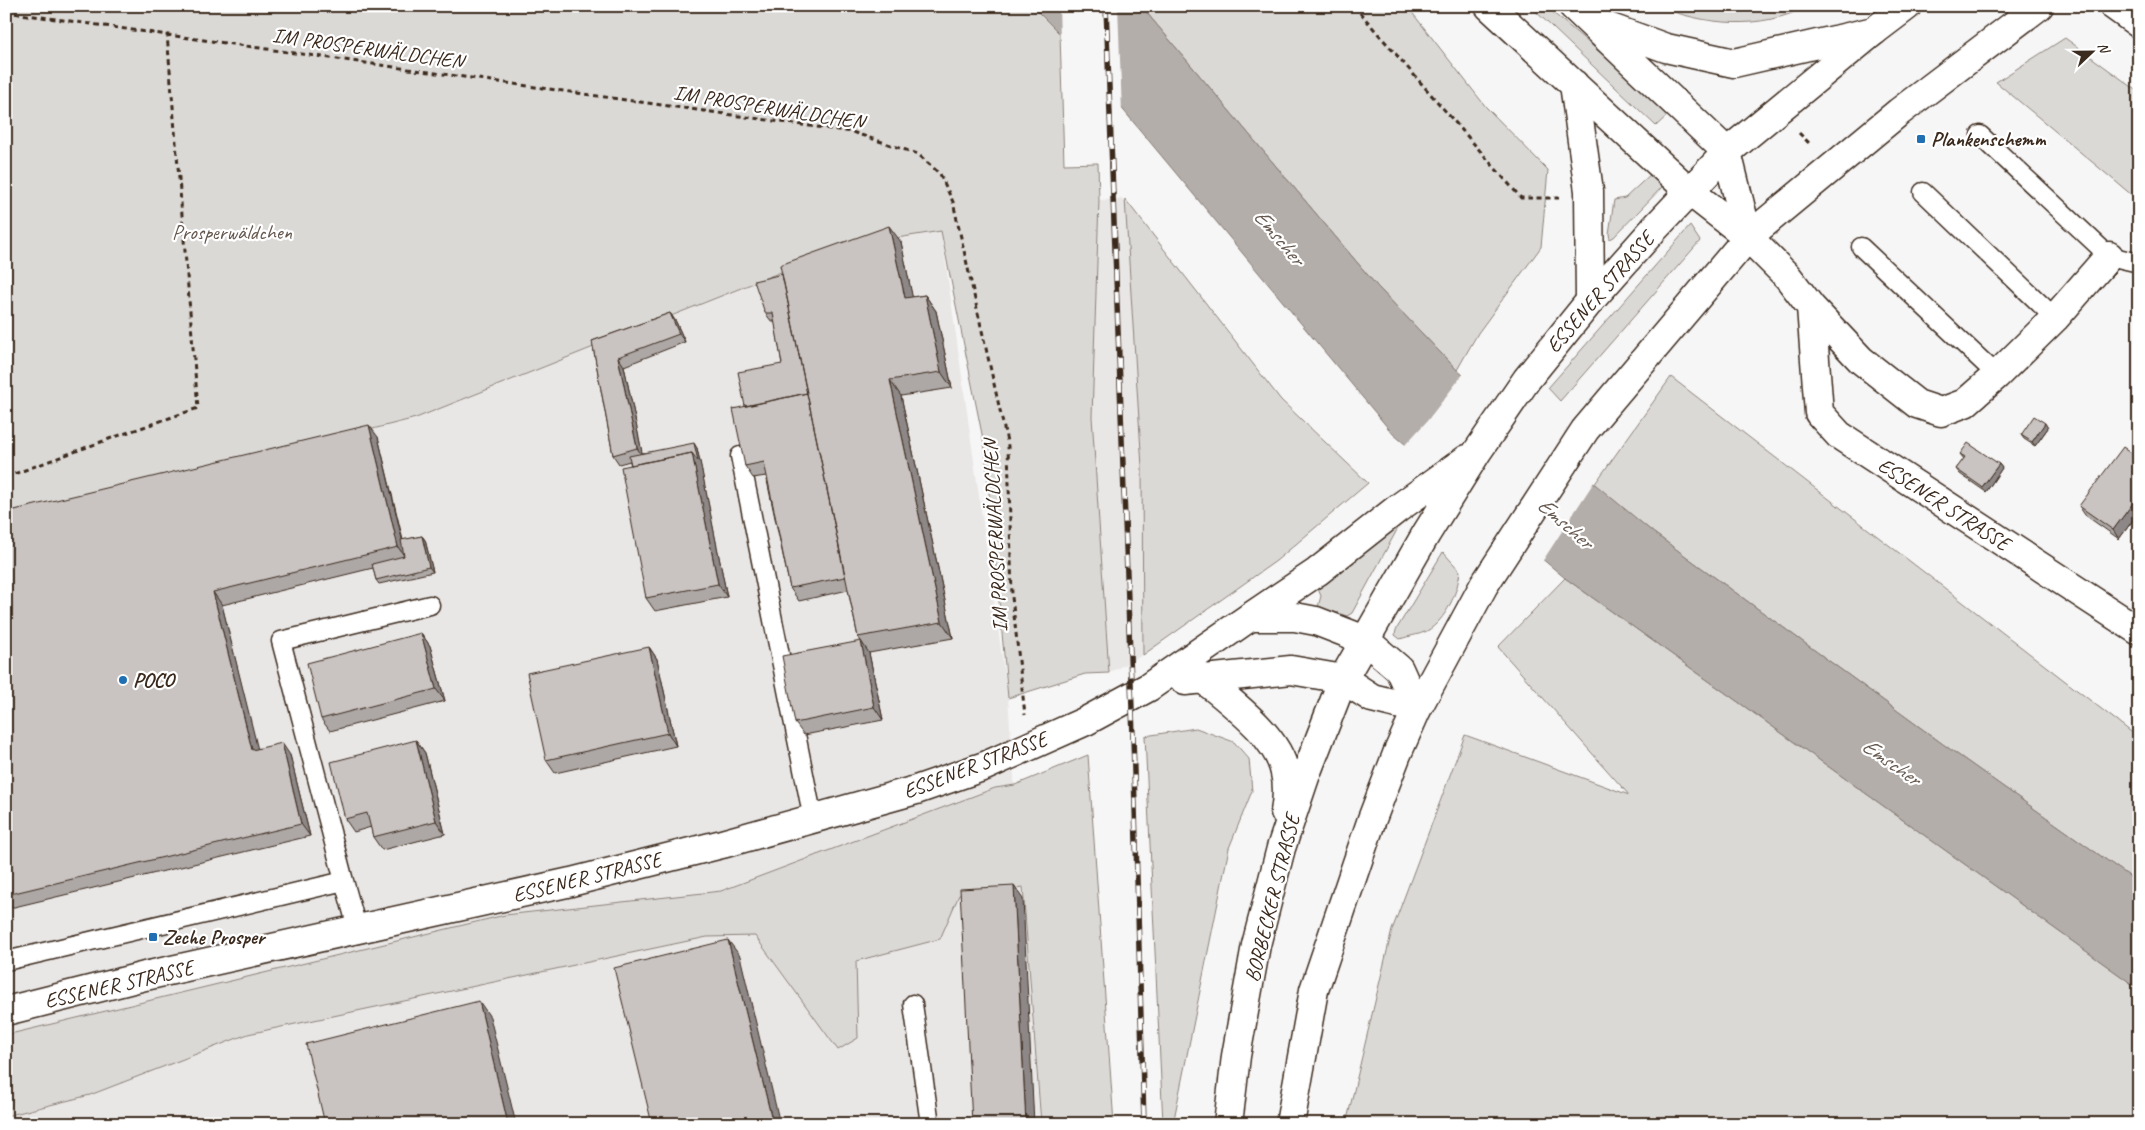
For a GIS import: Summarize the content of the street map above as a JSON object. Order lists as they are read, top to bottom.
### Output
{
  "streets": {
    "main road": ["ESSENER STRASSE", "BORBECKER STRASSE"],
    "path": ["IM PROSPERWÄLDCHEN"]
  },
  "crossings": [
    ["IM PROSPERWÄLDCHEN", "ESSENER STRASSE"],
    ["ESSENER STRASSE", "BORBECKER STRASSE"]
  ],
  "water": ["Emscher"],
  "parks": ["Prosperwäldchen"],
  "places": {
    "transit": ["Plankenschemm", "Zeche Prosper"],
    "other": ["POCO"]
  },
  "north": "right"
}
